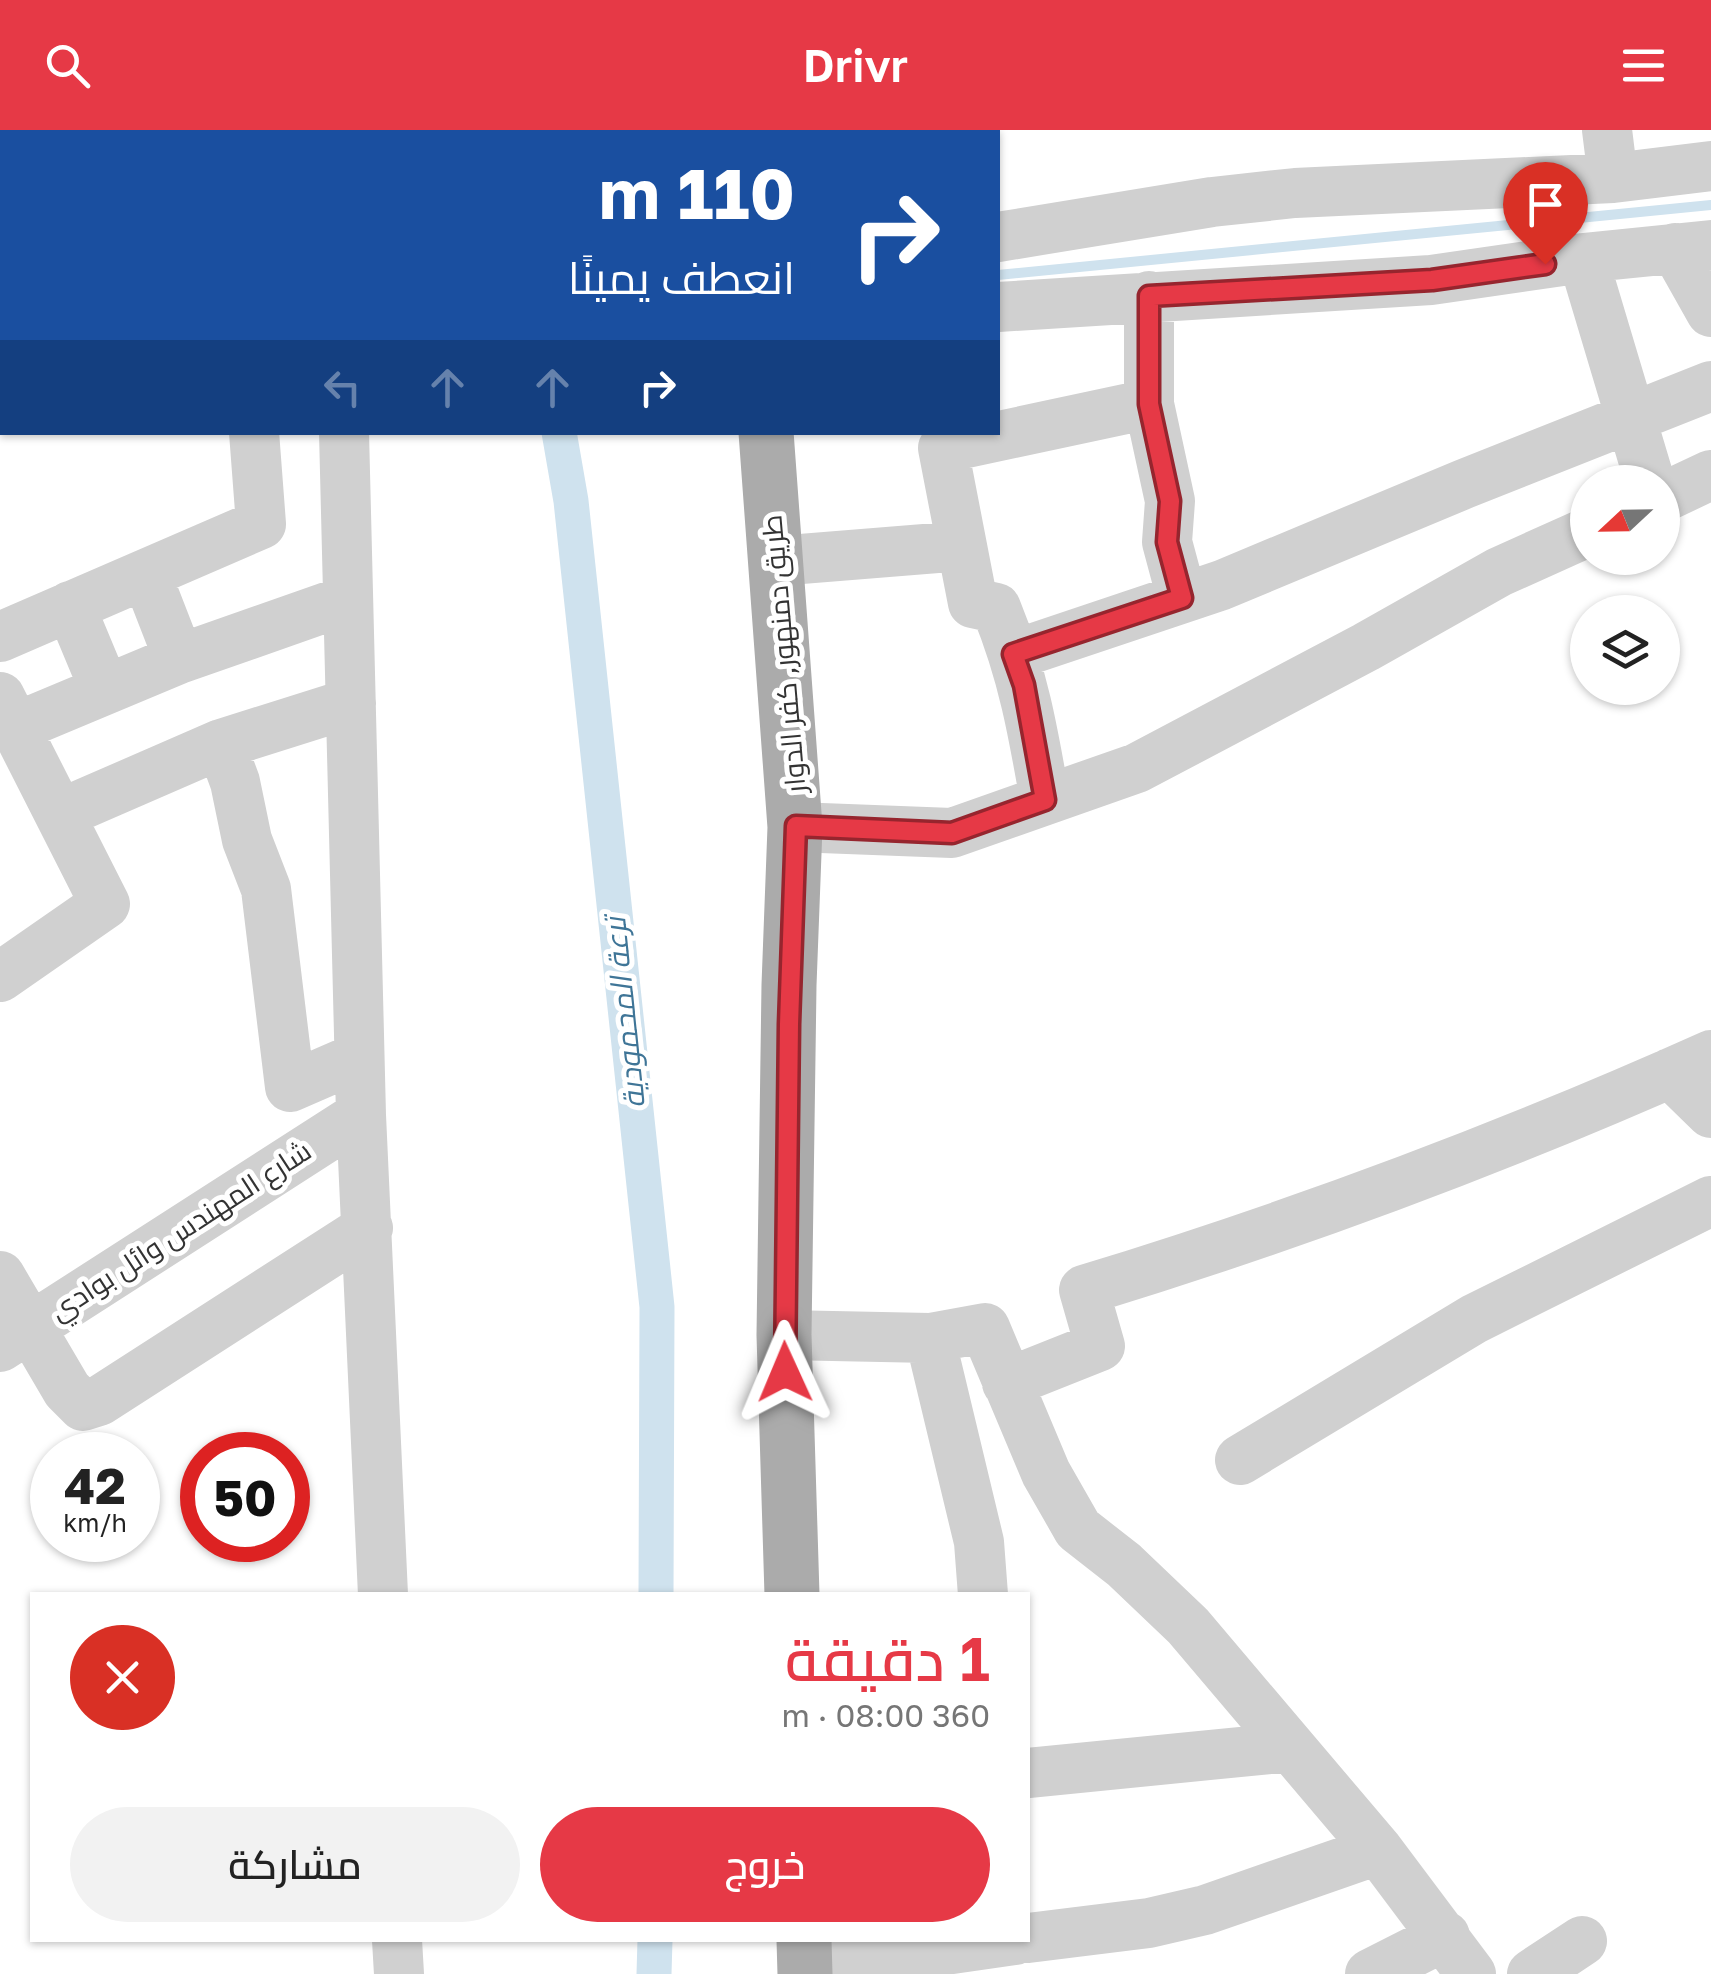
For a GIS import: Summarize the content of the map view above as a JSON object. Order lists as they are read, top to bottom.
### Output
{
  "streets": {
    "main road": ["طريق دمنهور, كفر الدوار"],
    "street": ["شارع المهندس وائل بوادي"]
  },
  "water": ["ترعة المحمودية"],
  "north": "left",
  "page": {
    "header": "Drivr",
    "turn": ["110 m", "انعطف يمينًا"],
    "speed": "42 km/h",
    "limit": "50",
    "heading": ["1 دقيقة", "360 m · 08:00"],
    "buttons": ["خروج", "مشاركة"]
  }
}
